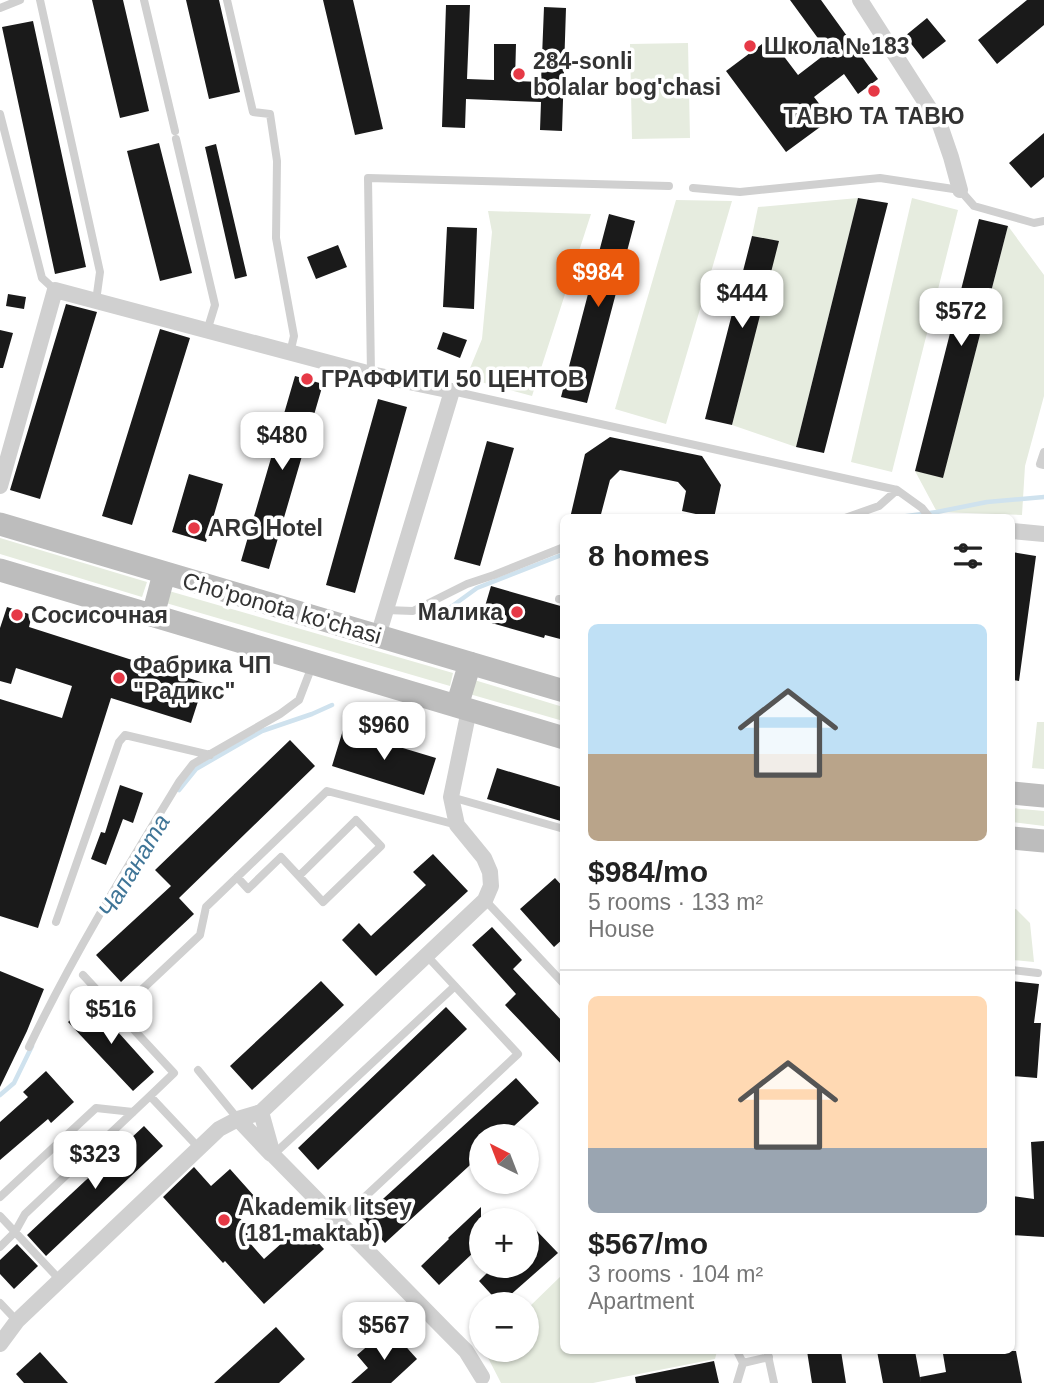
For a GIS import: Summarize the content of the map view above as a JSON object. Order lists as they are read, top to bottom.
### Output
{
  "streets": {
    "main road": ["Cho'ponota ko'chasi"]
  },
  "water": ["Чапаната"],
  "places": [
    "Школа №183",
    "284-sonli bolalar bog'chasi",
    "ТАВЮ ТА ТАВЮ",
    "ГРАФФИТИ 50 ЦЕНТОВ",
    "ARG Hotel",
    "Малика",
    "Сосисочная",
    "Фабрика ЧП \"Радикс\"",
    "Akademik litsey (181-maktab)"
  ],
  "north": "top left",
  "page": {
    "price": [
      "$984",
      "$444",
      "$572",
      "$480",
      "$960",
      "$516",
      "$323",
      "$567"
    ],
    "heading": "8 homes",
    "list": [
      {
        "name": "$984/mo",
        "note": "5 rooms · 133 m² · House"
      },
      {
        "name": "$567/mo",
        "note": "3 rooms · 104 m² · Apartment"
      }
    ],
    "map_buttons": ["+", "−"]
  }
}
